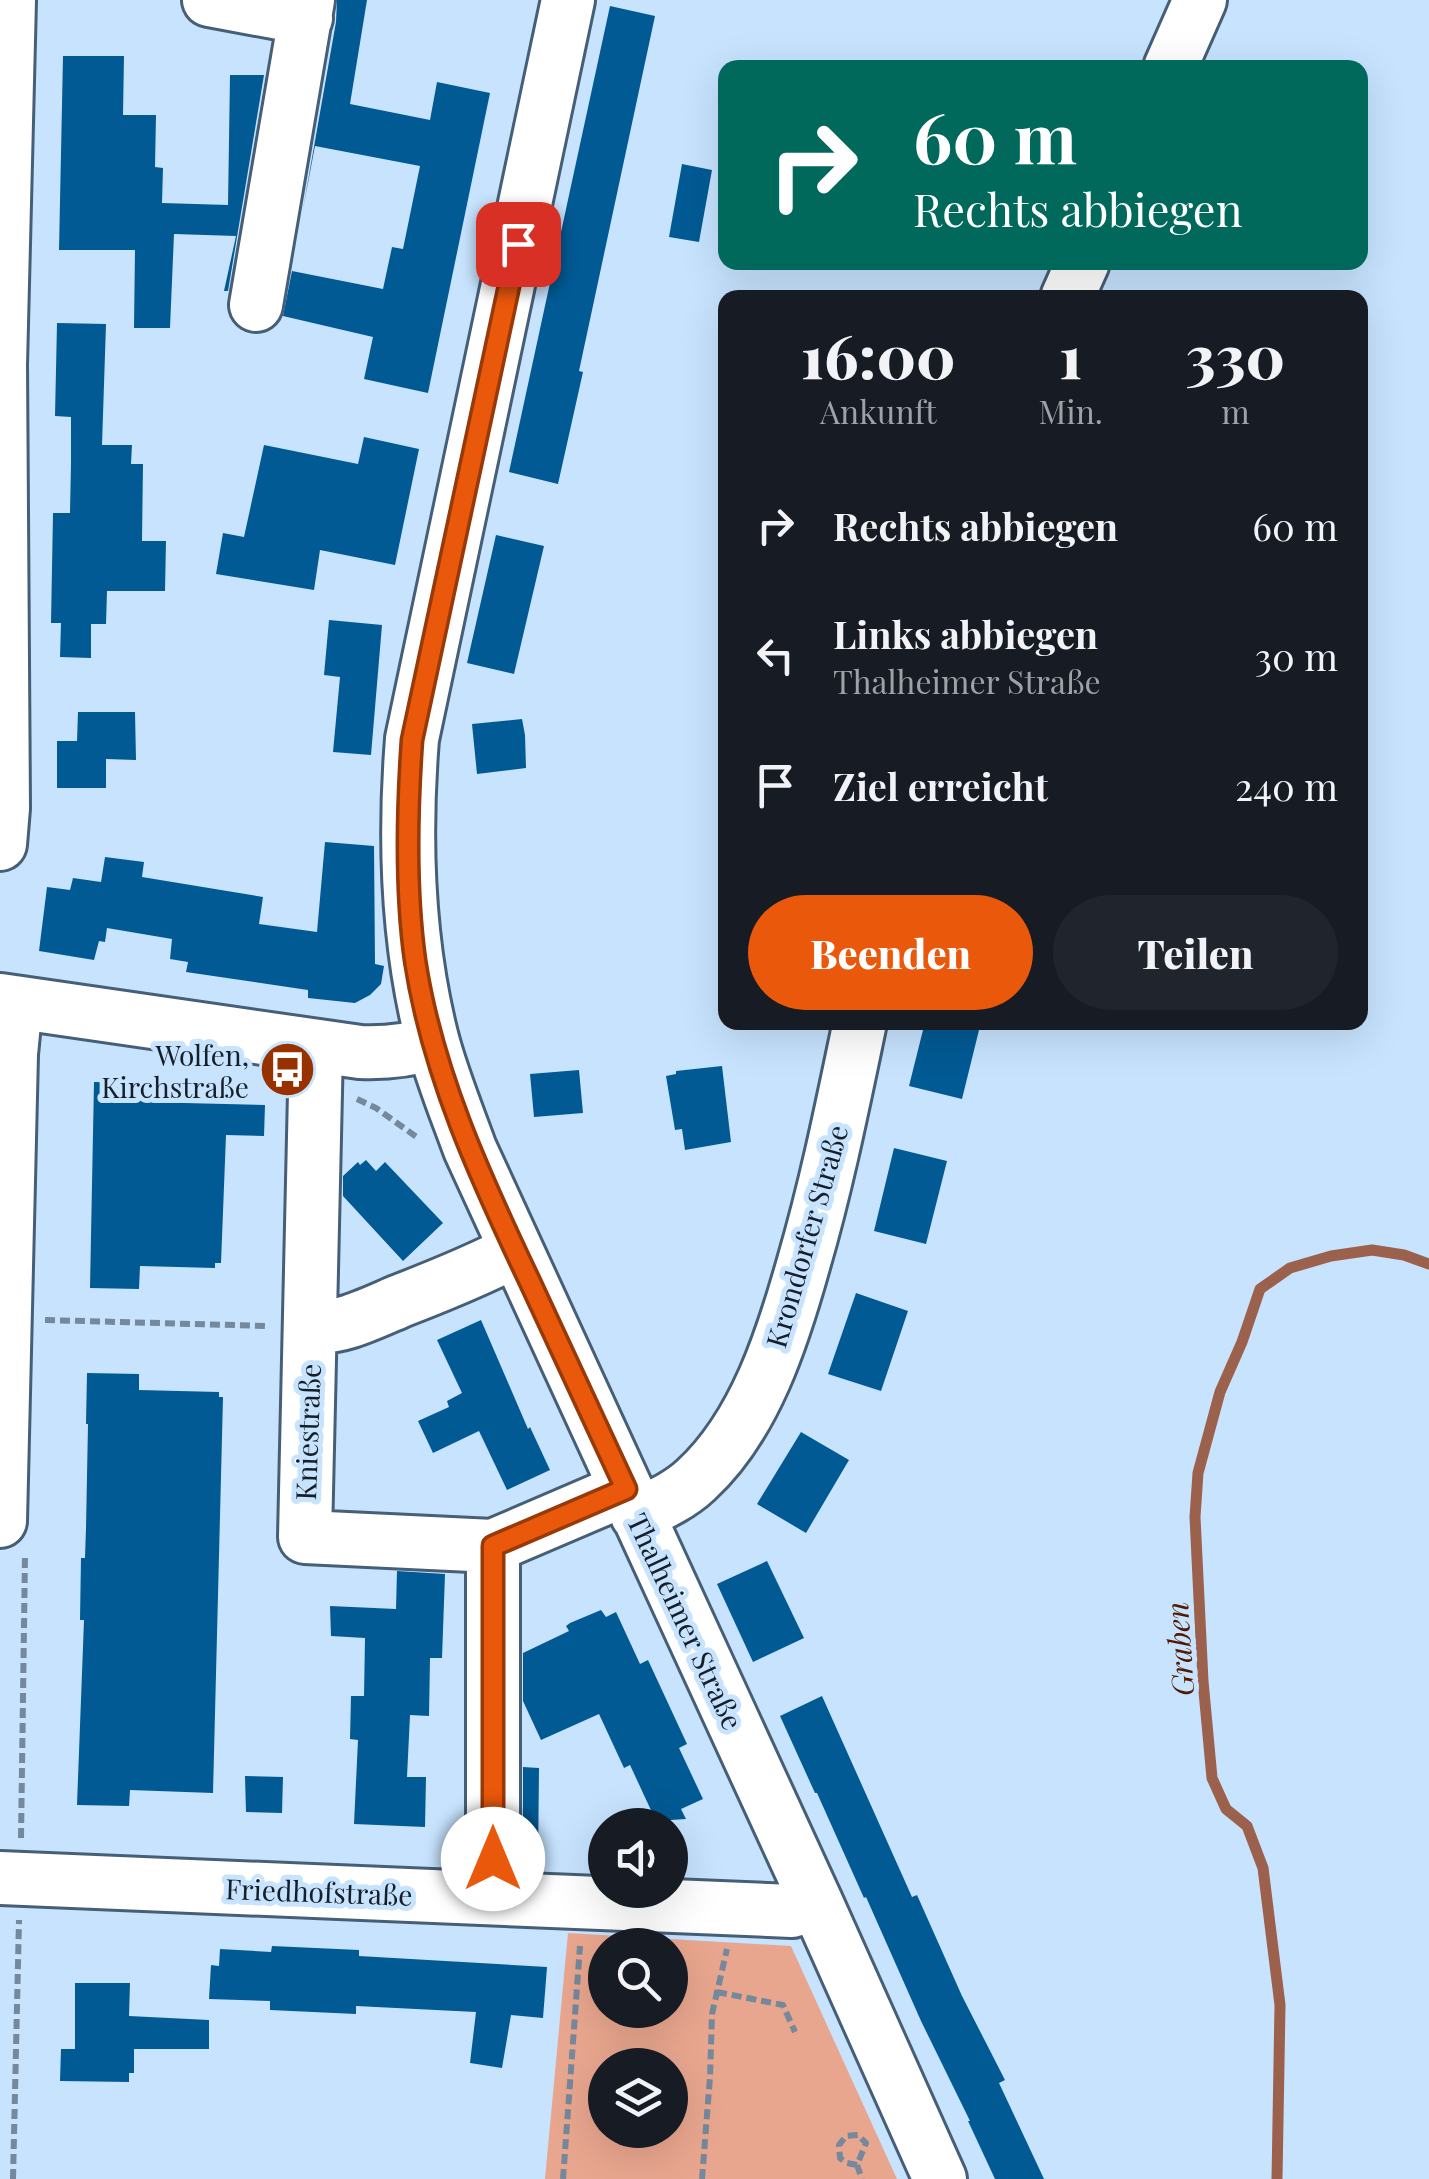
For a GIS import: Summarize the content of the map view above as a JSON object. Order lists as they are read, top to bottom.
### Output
{
  "streets": {
    "street": [
      "Krondorfer Straße",
      "Kniestraße",
      "Thalheimer Straße",
      "Friedhofstraße"
    ]
  },
  "crossings": [
    ["Krondorfer Straße", "Kniestraße"],
    ["Krondorfer Straße", "Thalheimer Straße"],
    ["Kniestraße", "Thalheimer Straße"],
    ["Thalheimer Straße", "Friedhofstraße"]
  ],
  "water": ["Graben"],
  "places": {
    "bus stop": ["Wolfen, Kirchstraße"]
  },
  "page": {
    "turn": ["60 m", "Rechts abbiegen"],
    "eta": [
      "16:00",
      "Ankunft",
      "1",
      "Min.",
      "330",
      "m"
    ],
    "list": [
      {
        "name": "Rechts abbiegen",
        "value": "60 m"
      },
      {
        "name": "Links abbiegen",
        "note": "Thalheimer Straße",
        "value": "30 m"
      },
      {
        "name": "Ziel erreicht",
        "value": "240 m"
      }
    ],
    "buttons": ["Beenden", "Teilen"]
  }
}
